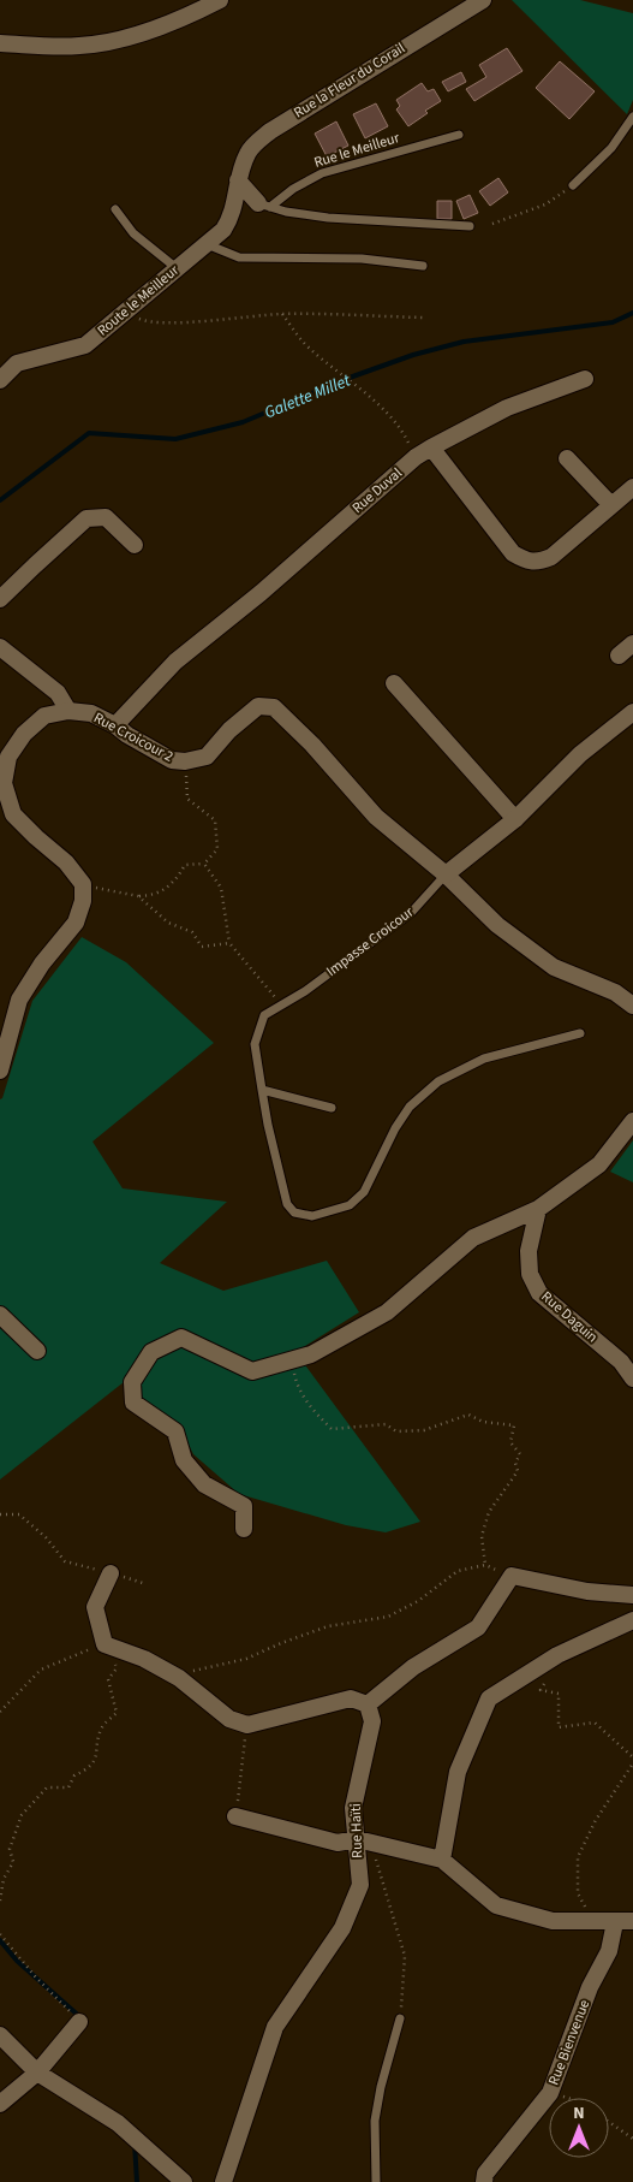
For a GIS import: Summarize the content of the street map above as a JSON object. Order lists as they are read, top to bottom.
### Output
{
  "streets": {
    "street": [
      "Rue la Fleur du Corail",
      "Route le Meilleur",
      "Rue Duval",
      "Rue Croicour 2",
      "Impasse Croicour",
      "Rue Daguin",
      "Rue Haïti",
      "Rue Bienvenue"
    ],
    "lane": ["Rue le Meilleur"]
  },
  "crossings": [
    ["Rue la Fleur du Corail", "Route le Meilleur"],
    ["Rue Duval", "Rue Croicour 2"],
    ["Rue Croicour 2", "Impasse Croicour"]
  ],
  "water": ["Galette Millet"],
  "north": "top"
}
